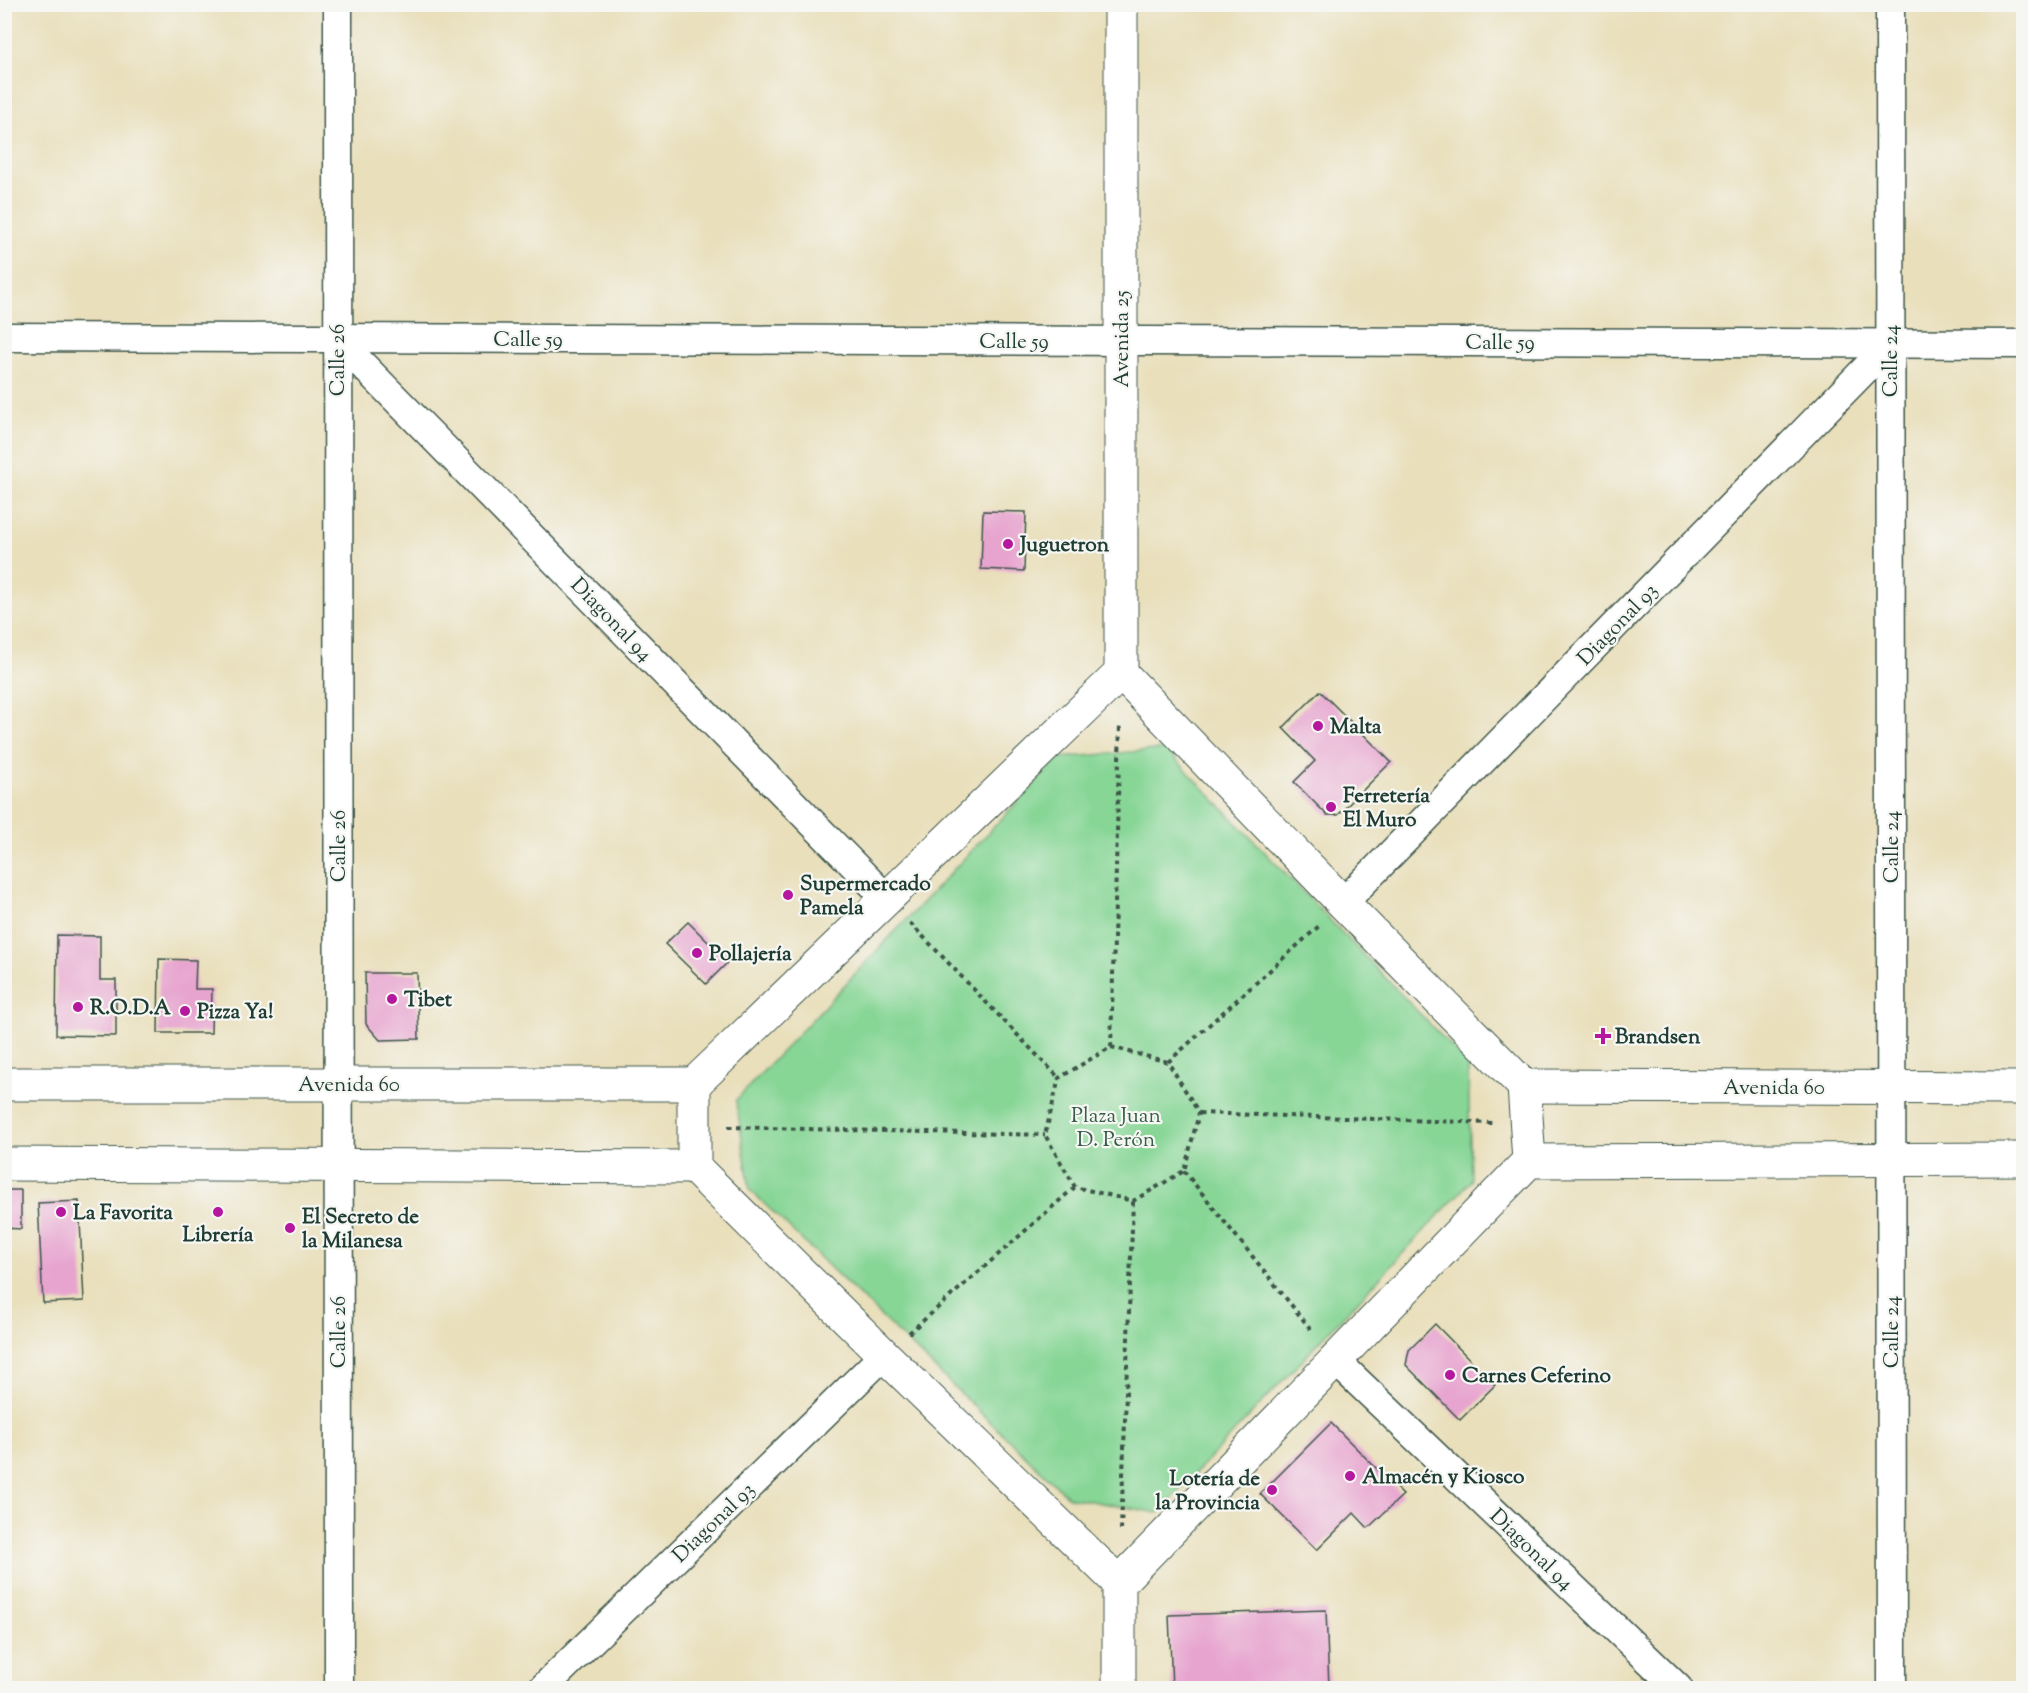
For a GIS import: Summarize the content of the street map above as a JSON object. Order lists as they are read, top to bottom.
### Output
{
  "streets": {
    "main road": ["Avenida 25", "Avenida 60"],
    "street": [
      "Calle 59",
      "Calle 26",
      "Calle 24",
      "Diagonal 94",
      "Diagonal 93"
    ]
  },
  "crossings": [
    ["Calle 59", "Avenida 25"],
    ["Calle 59", "Calle 26"],
    ["Calle 59", "Calle 24"],
    ["Calle 59", "Diagonal 94"],
    ["Calle 59", "Diagonal 93"],
    ["Calle 26", "Diagonal 94"],
    ["Calle 26", "Avenida 60"],
    ["Calle 24", "Diagonal 93"],
    ["Calle 24", "Avenida 60"]
  ],
  "parks": ["Plaza Juan D. Perón"],
  "places": {
    "other": [
      "Juguetron",
      "Malta",
      "Ferretería El Muro",
      "Supermercado Pamela",
      "Pollajería",
      "Tibet",
      "R.O.D.A",
      "Pizza Ya!",
      "La Favorita",
      "Librería",
      "El Secreto de la Milanesa",
      "Carnes Ceferino",
      "Almacén y Kiosco",
      "Lotería de la Provincia"
    ],
    "health": ["Brandsen"]
  }
}
